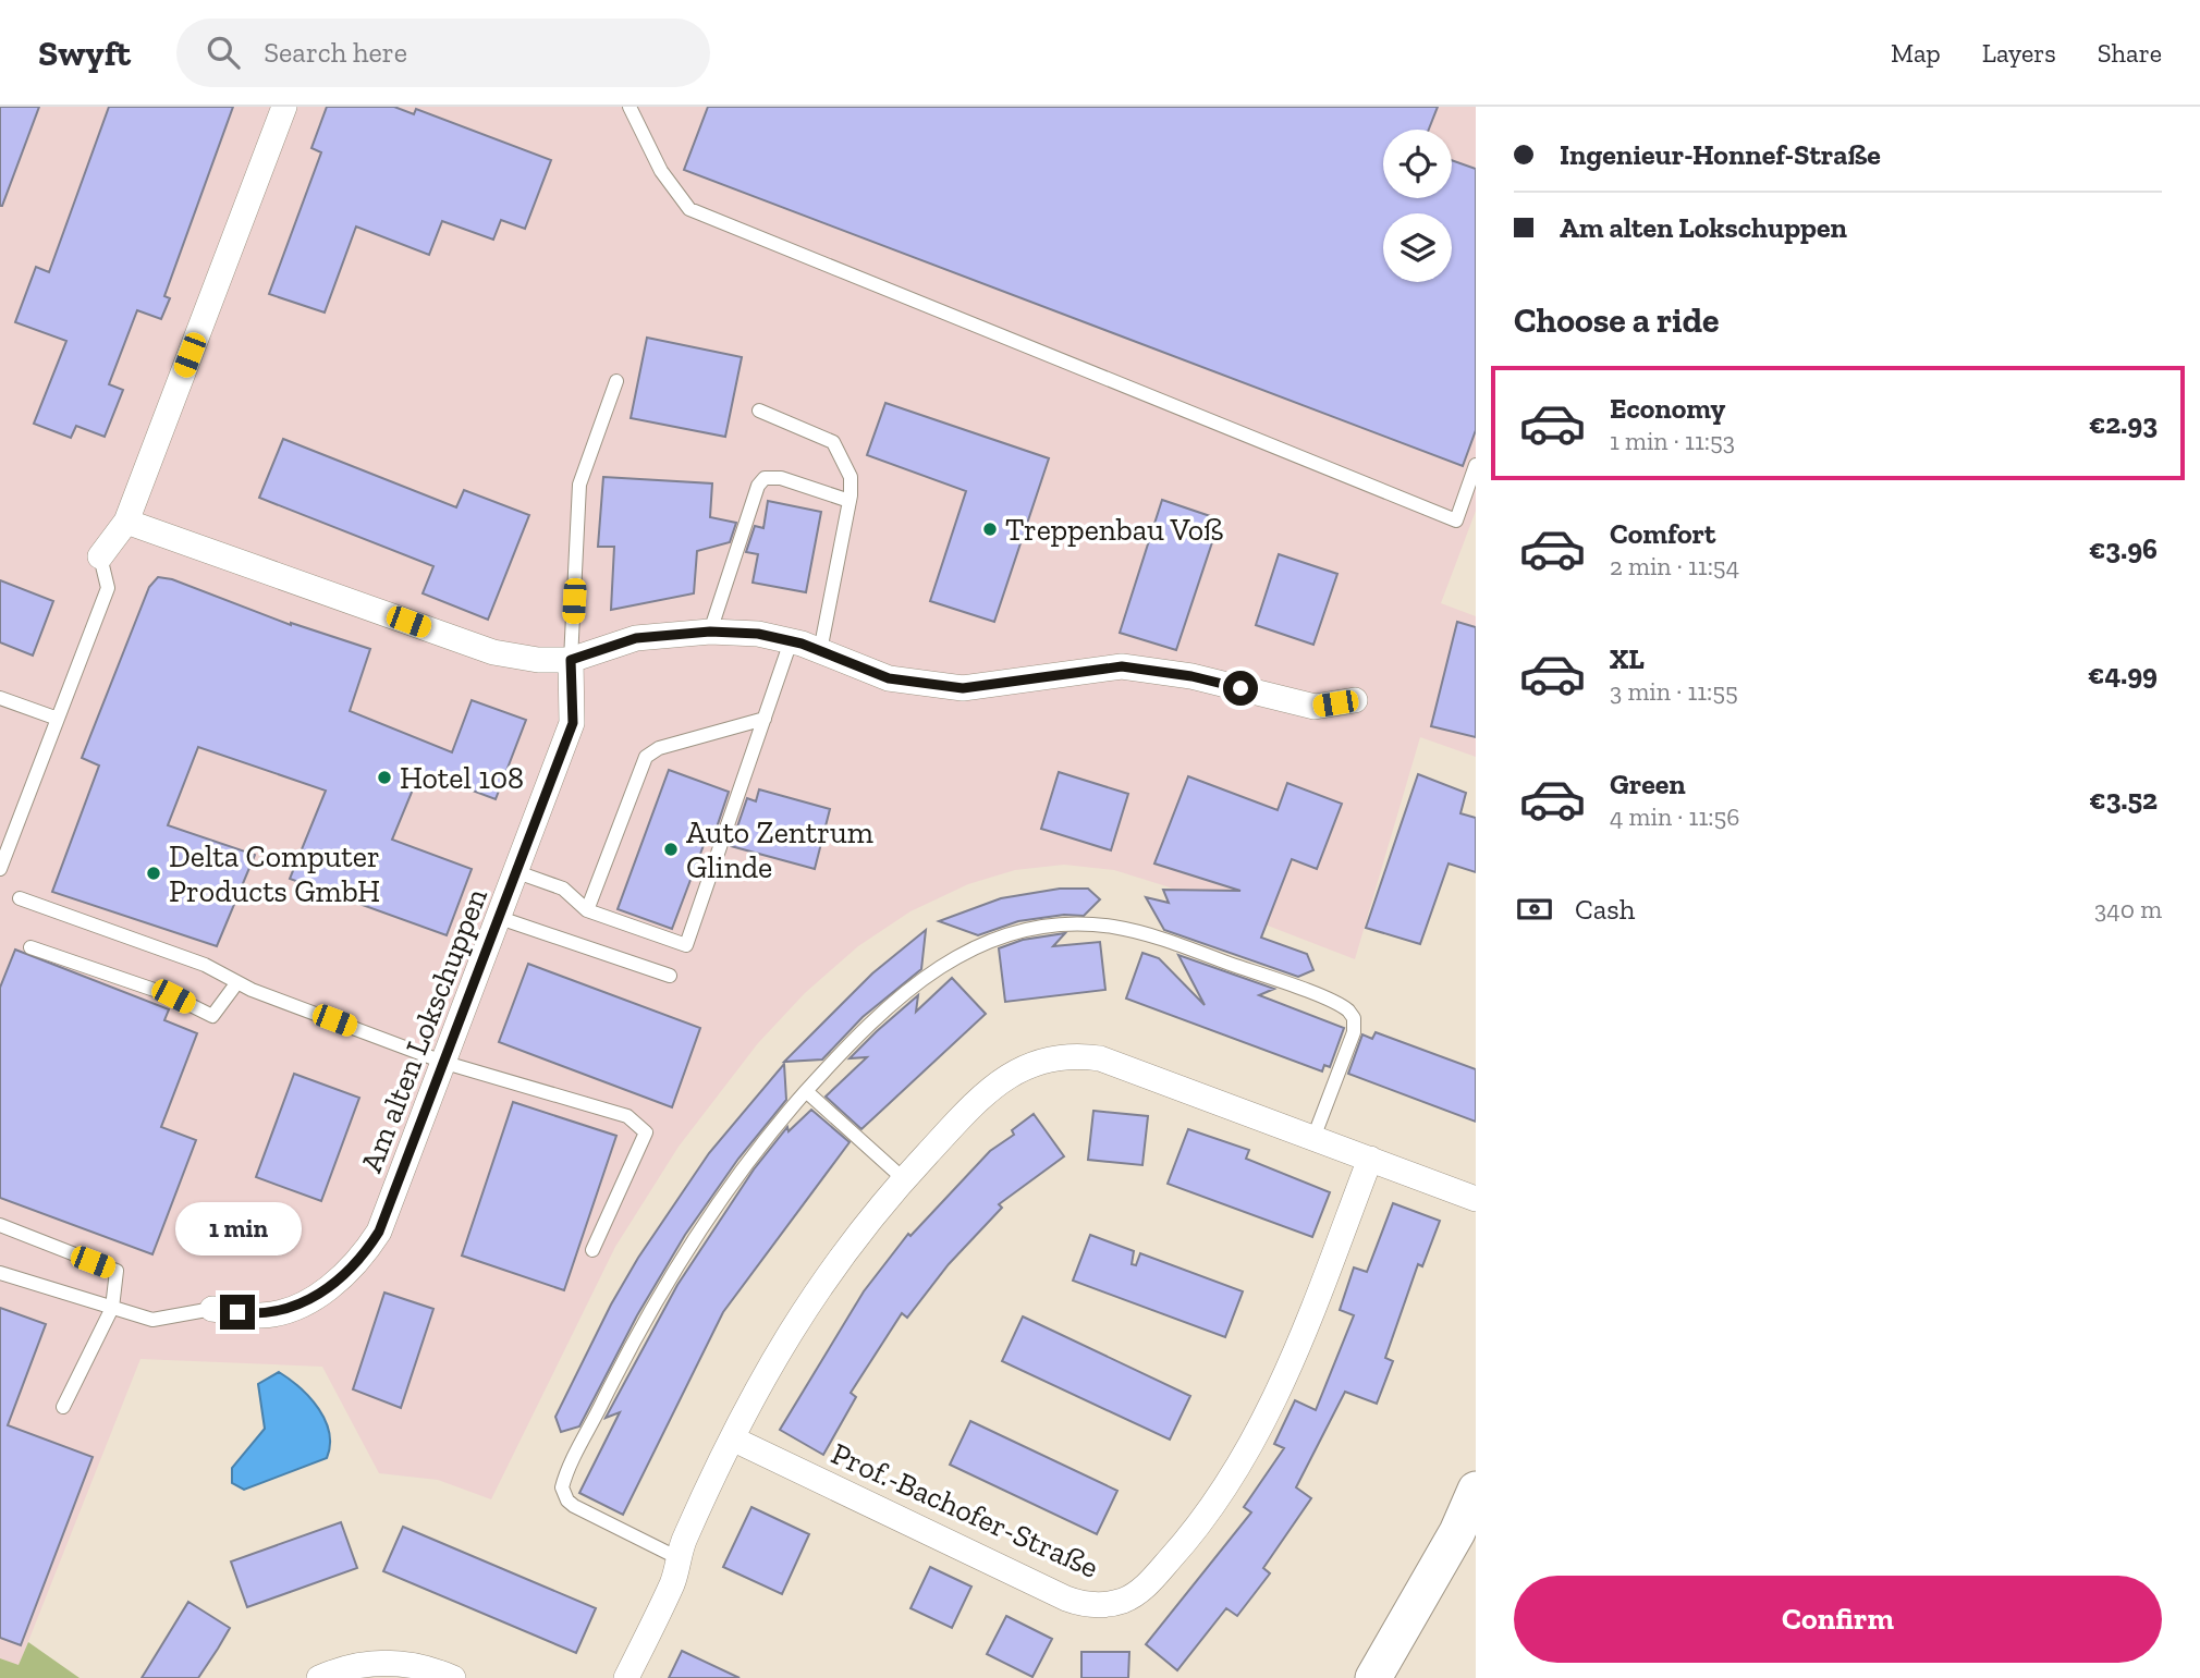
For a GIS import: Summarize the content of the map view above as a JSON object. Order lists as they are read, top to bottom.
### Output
{
  "streets": {
    "street": ["Am alten Lokschuppen", "Prof.-Bachofer-Straße"]
  },
  "places": [
    "Treppenbau Voß",
    "Hotel 108",
    "Auto Zentrum Glinde",
    "Delta Computer Products GmbH"
  ],
  "page": {
    "header": "Swyft",
    "search": "Search here",
    "nav": ["Map", "Layers", "Share"],
    "banner": ["Ingenieur-Honnef-Straße", "Am alten Lokschuppen"],
    "heading": "Choose a ride",
    "list": [
      {
        "name": "Economy",
        "note": "1 min · 11:53",
        "value": "€2.93"
      },
      {
        "name": "Comfort",
        "note": "2 min · 11:54",
        "value": "€3.96"
      },
      {
        "name": "XL",
        "note": "3 min · 11:55",
        "value": "€4.99"
      },
      {
        "name": "Green",
        "note": "4 min · 11:56",
        "value": "€3.52"
      }
    ],
    "pay": ["Cash", "340 m"],
    "bubble": "1 min",
    "buttons": "Confirm"
  }
}
